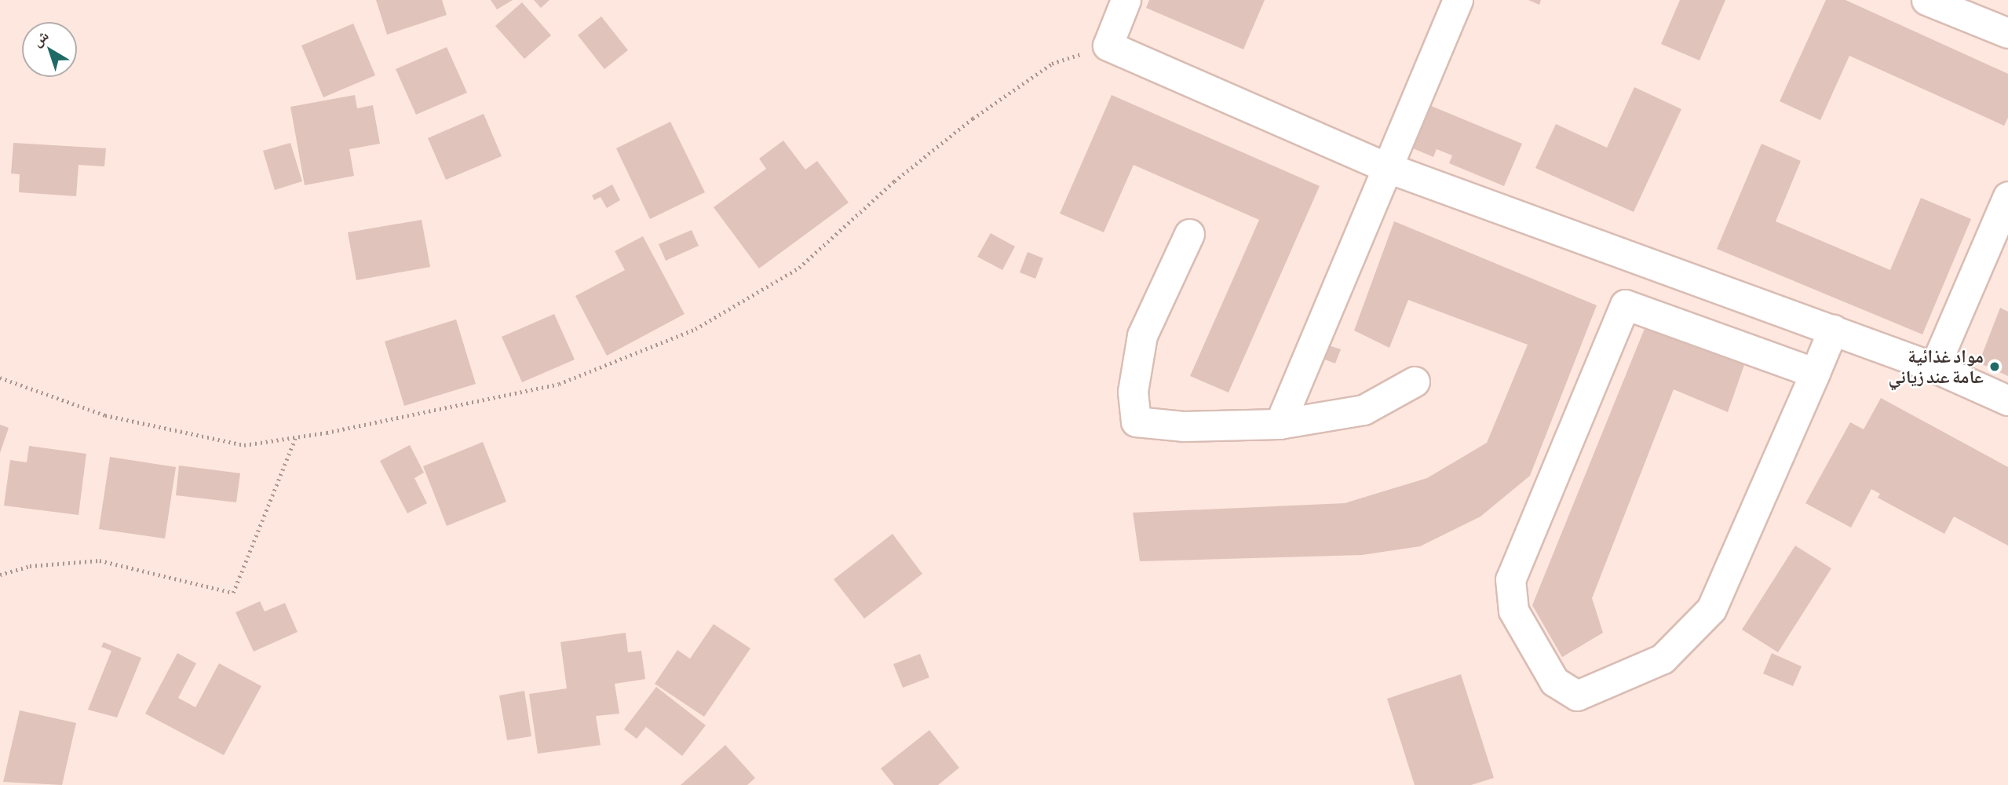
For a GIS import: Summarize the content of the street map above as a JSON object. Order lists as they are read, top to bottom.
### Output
{
  "places": ["مواد غذائية عامة عند زياني"],
  "north": "top left"
}
